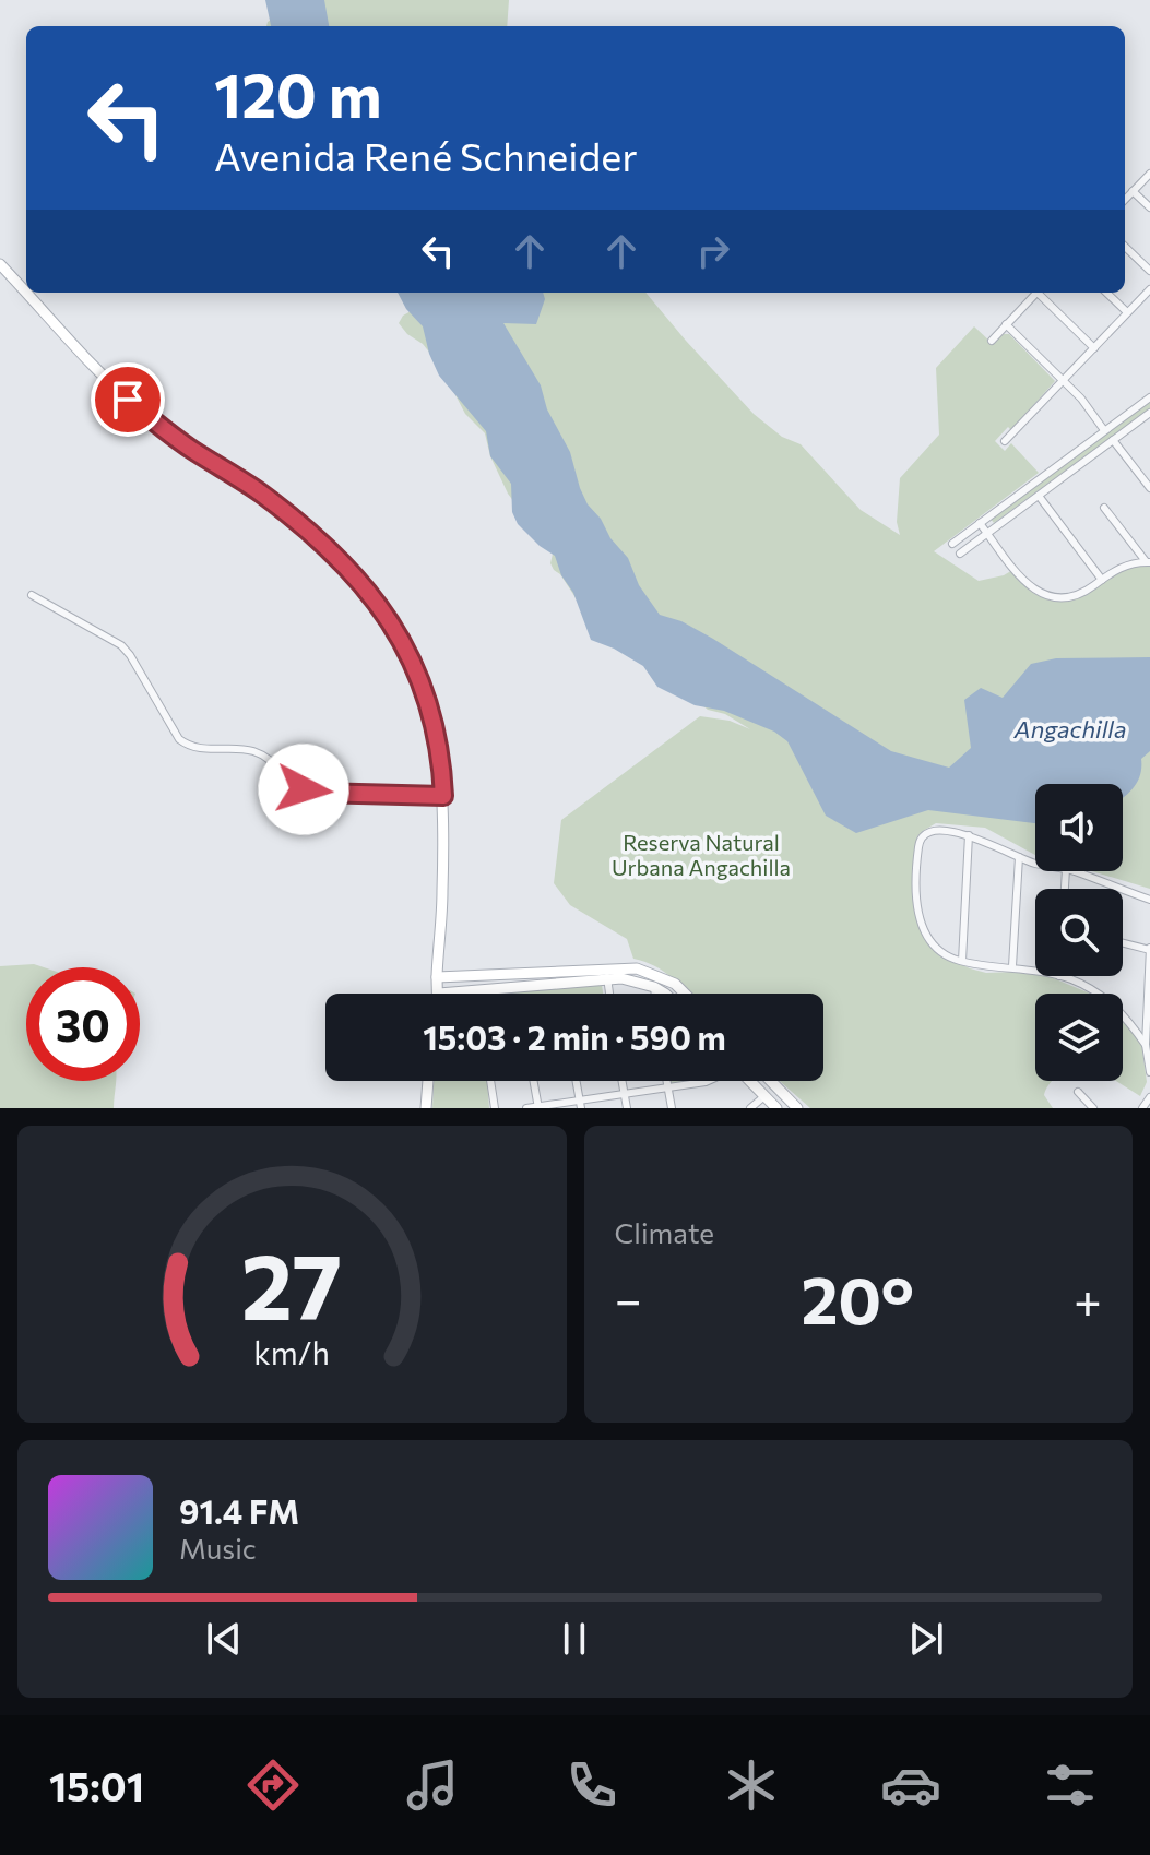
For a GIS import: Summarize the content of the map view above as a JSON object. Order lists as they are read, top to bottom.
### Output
{
  "water": ["Angachilla"],
  "parks": ["Reserva Natural Urbana Angachilla"],
  "page": {
    "turn": ["120 m", "Avenida René Schneider"],
    "limit": "30",
    "trip": "15:03 · 2 min · 590 m",
    "tile": "Climate",
    "heat": ["−", "20°", "+"],
    "song": ["91.4 FM", "Music"],
    "tabs": "15:01",
    "gauge": ["27", "km/h"]
  }
}
